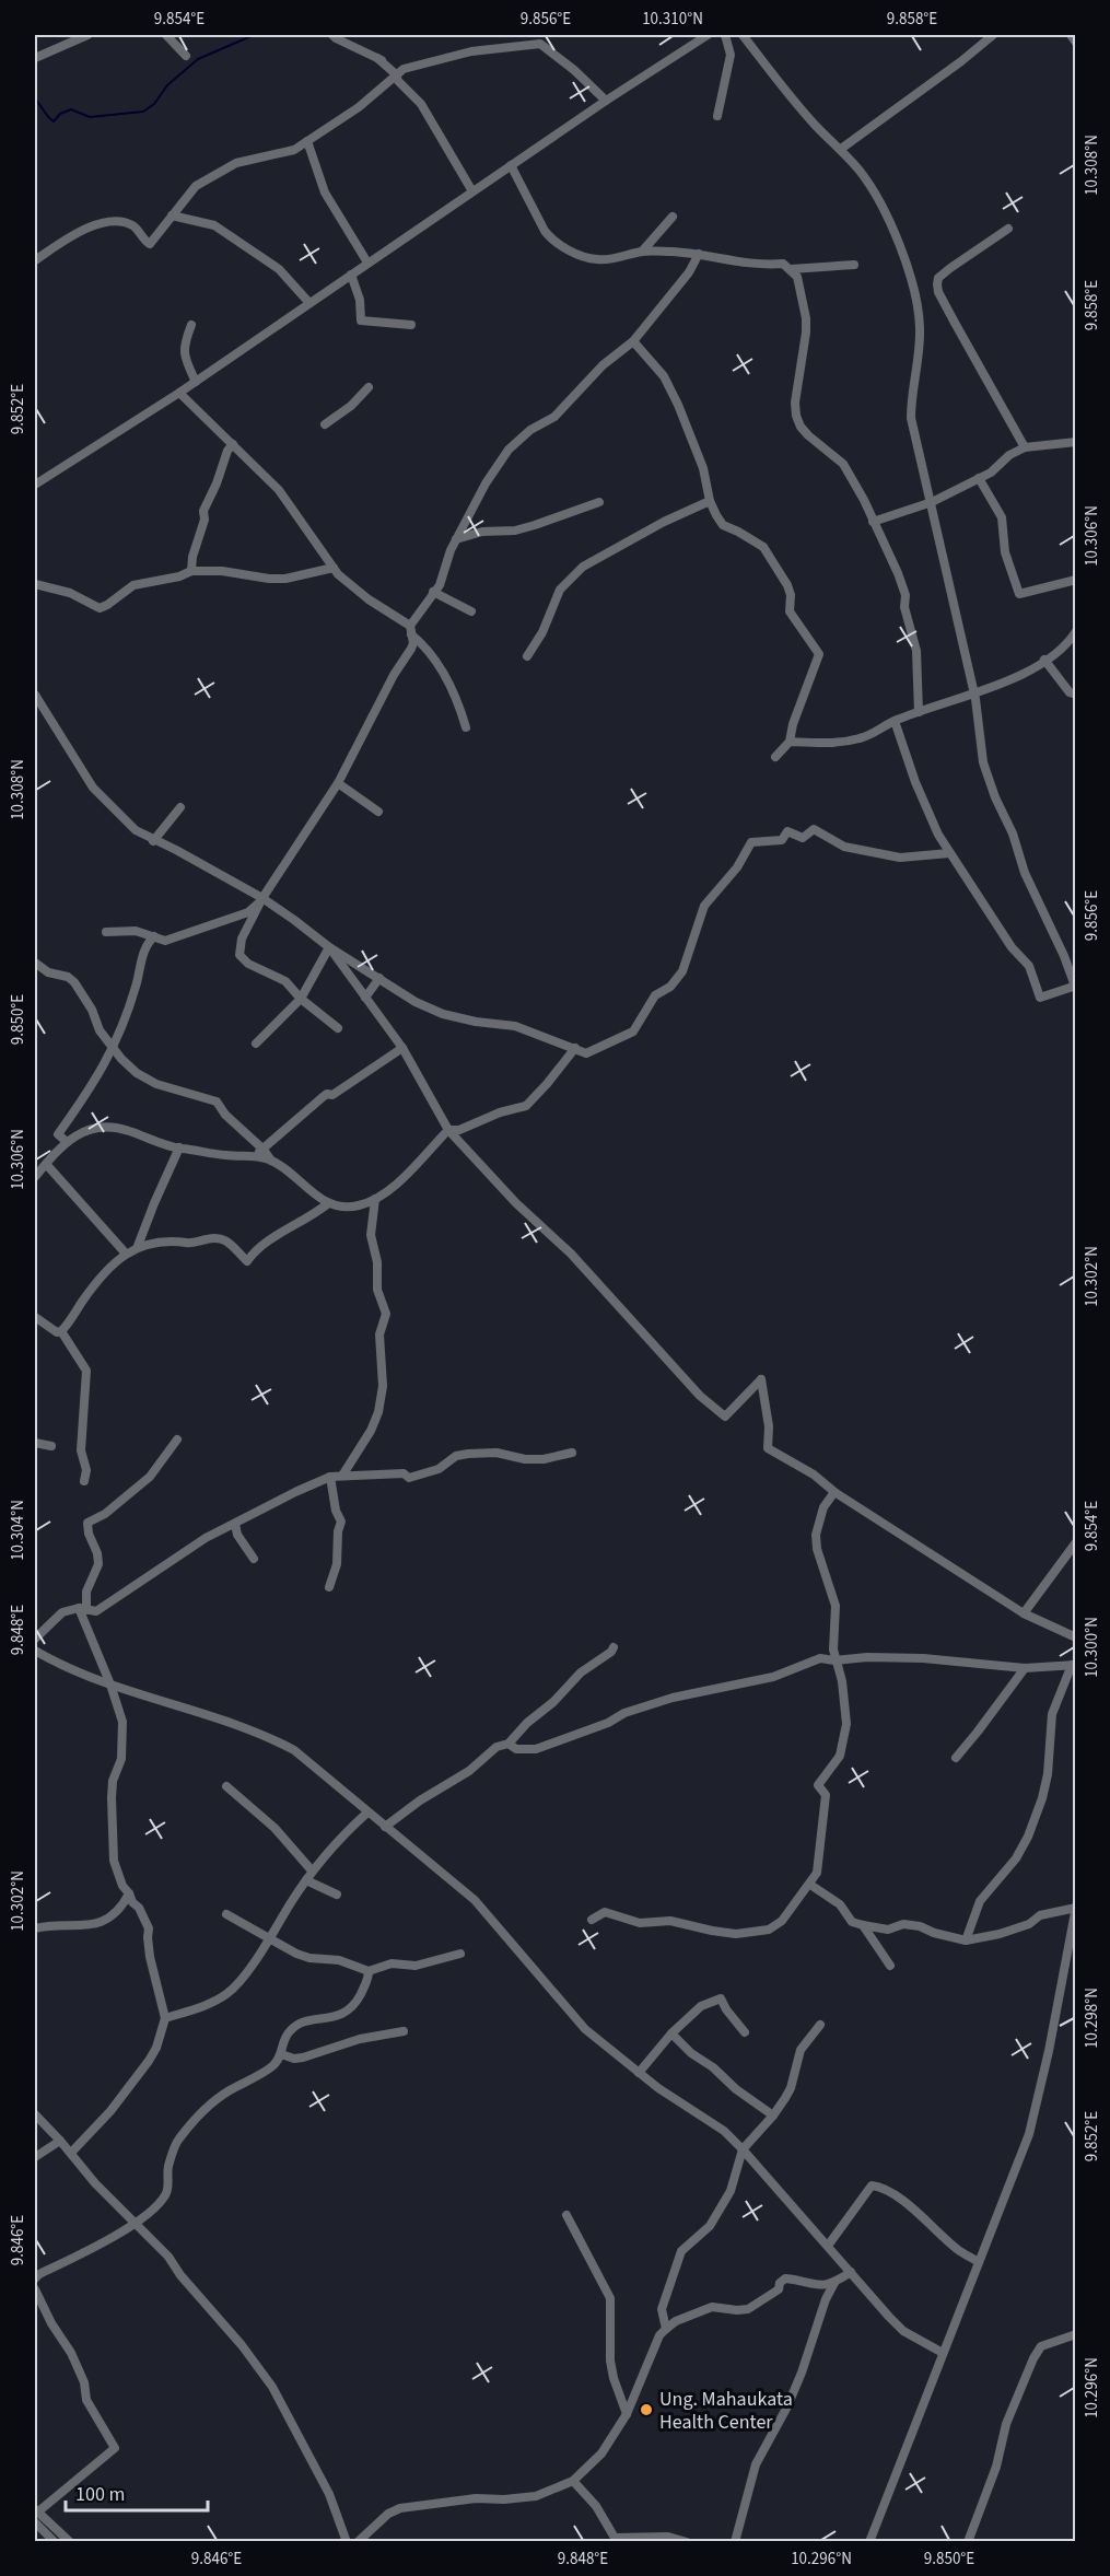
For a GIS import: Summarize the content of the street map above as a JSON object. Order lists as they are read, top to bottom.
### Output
{
  "places": ["Ung. Mahaukata Health Center"],
  "scale_bar": "100 m",
  "coordinates": [
    "9.854°E",
    "9.856°E",
    "10.310°N",
    "9.858°E",
    "10.308°N",
    "9.852°E",
    "10.306°N",
    "9.850°E",
    "10.302°N",
    "10.304°N",
    "9.848°E",
    "10.300°N",
    "10.298°N",
    "9.846°E",
    "10.296°N"
  ]
}
